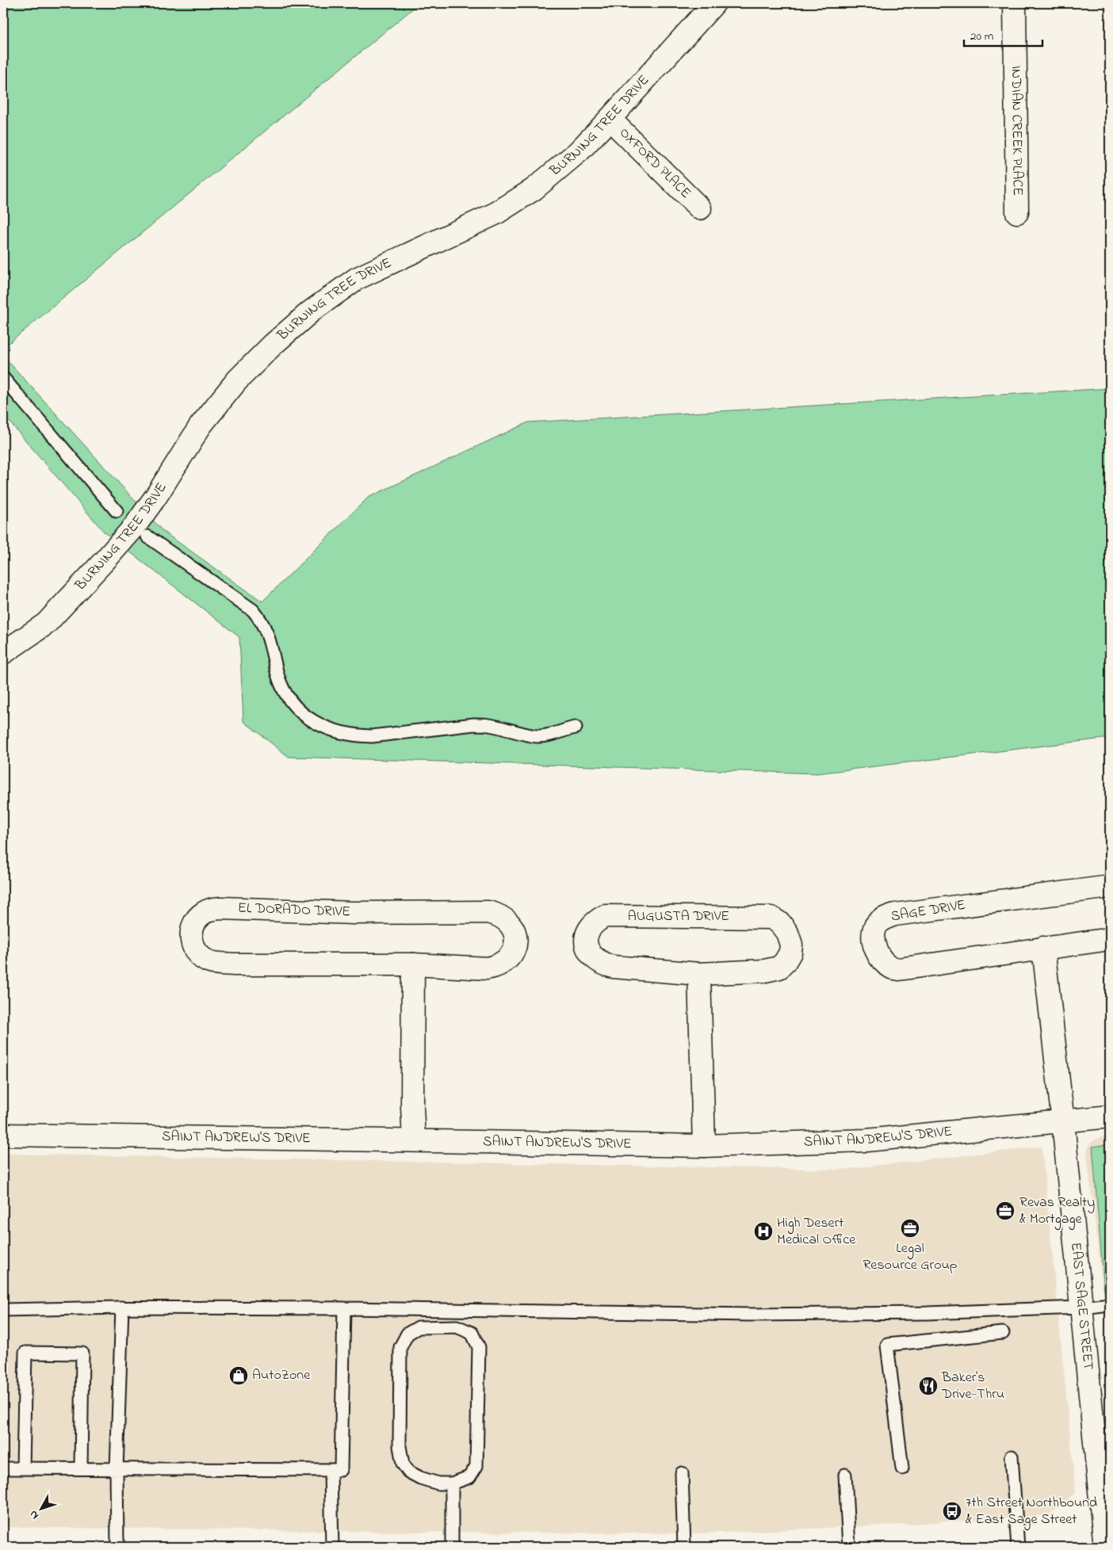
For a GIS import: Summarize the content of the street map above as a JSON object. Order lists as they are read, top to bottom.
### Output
{
  "streets": {
    "street": [
      "BURNING TREE DRIVE",
      "INDIAN CREEK PLACE",
      "OXFORD PLACE",
      "EL DORADO DRIVE",
      "SAGE DRIVE",
      "AUGUSTA DRIVE",
      "SAINT ANDREW'S DRIVE",
      "EAST SAGE STREET"
    ]
  },
  "crossings": [
    ["BURNING TREE DRIVE", "OXFORD PLACE"],
    ["SAGE DRIVE", "EAST SAGE STREET"],
    ["SAINT ANDREW'S DRIVE", "EAST SAGE STREET"]
  ],
  "places": {
    "office": ["Revas Realty & Mortgage", "Legal Resource Group"],
    "hospital": ["High Desert Medical Office"],
    "shop": ["AutoZone"],
    "restaurant": ["Baker's Drive-Thru"],
    "bus stop": ["7th Street Northbound & East Sage Street"]
  },
  "scale_bar": "20 m",
  "north": "bottom left"
}
